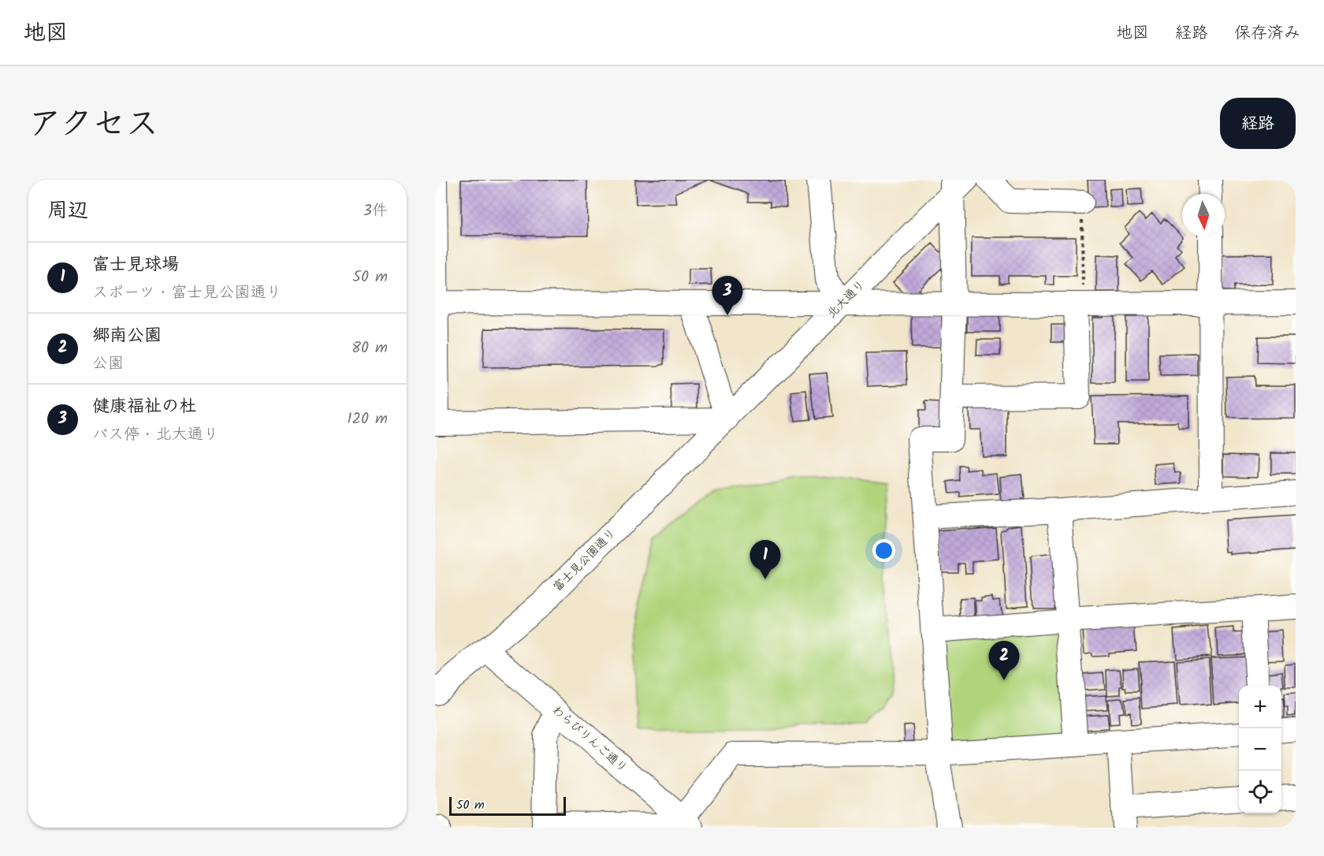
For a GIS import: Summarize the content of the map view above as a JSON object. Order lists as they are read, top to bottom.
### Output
{
  "streets": {
    "street": ["北大通り", "富士見公園通り", "わらびりんご通り"]
  },
  "crossings": [
    ["北大通り", "富士見公園通り"],
    ["富士見公園通り", "わらびりんご通り"]
  ],
  "scale_bar": "50 m",
  "north": "bottom",
  "page": {
    "header": "地図",
    "nav": ["地図", "経路", "保存済み"],
    "title": "アクセス",
    "buttons": "経路",
    "heading": ["周辺", "3件"],
    "list": [
      {
        "mark": "1",
        "name": "富士見球場",
        "note": "スポーツ · 富士見公園通り",
        "value": "50 m"
      },
      {
        "mark": "2",
        "name": "郷南公園",
        "note": "公園",
        "value": "80 m"
      },
      {
        "mark": "3",
        "name": "健康福祉の杜",
        "note": "バス停 · 北大通り",
        "value": "120 m"
      }
    ],
    "pins": ["3", "1", "2"],
    "map_buttons": ["+", "−"],
    "scale": "50 m"
  }
}
